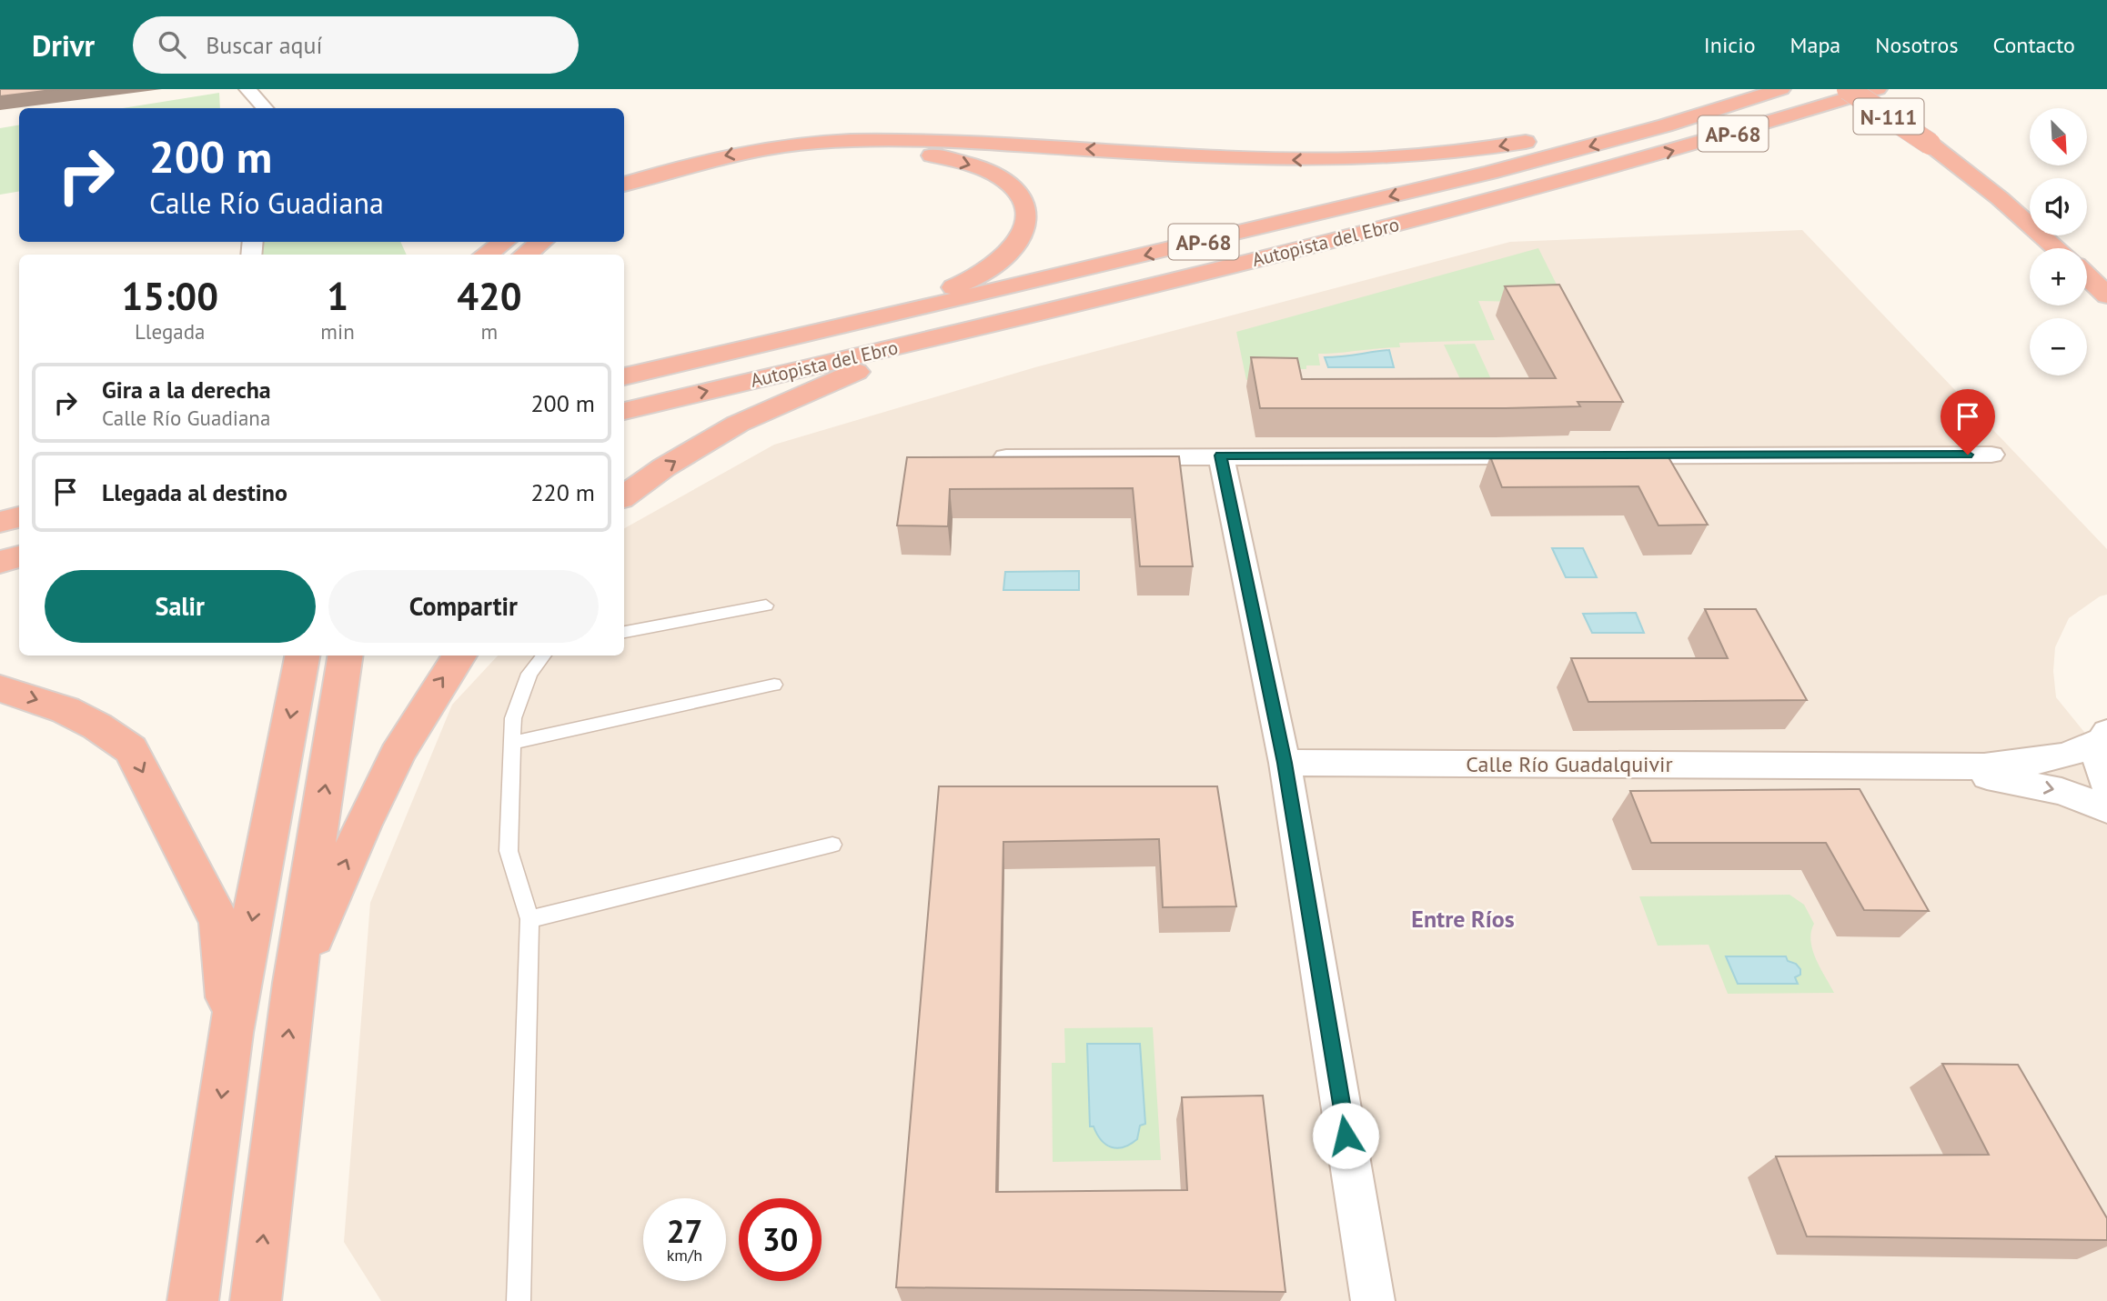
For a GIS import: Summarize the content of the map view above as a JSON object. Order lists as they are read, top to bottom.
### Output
{
  "streets": {
    "highway": ["N-111", "AP-68", "Autopista del Ebro"],
    "street": ["Calle Río Guadalquivir"]
  },
  "districts": ["Entre Ríos"],
  "north": "bottom right",
  "page": {
    "header": "Drivr",
    "search": "Buscar aquí",
    "nav": [
      "Inicio",
      "Mapa",
      "Nosotros",
      "Contacto"
    ],
    "map_buttons": ["+", "−"],
    "turn": ["200 m", "Calle Río Guadiana"],
    "eta": [
      "15:00",
      "Llegada",
      "1",
      "min",
      "420",
      "m"
    ],
    "list": [
      {
        "name": "Gira a la derecha",
        "note": "Calle Río Guadiana",
        "value": "200 m"
      },
      {
        "name": "Llegada al destino",
        "value": "220 m"
      }
    ],
    "buttons": ["Salir", "Compartir"],
    "speed": "27 km/h",
    "limit": "30"
  }
}
